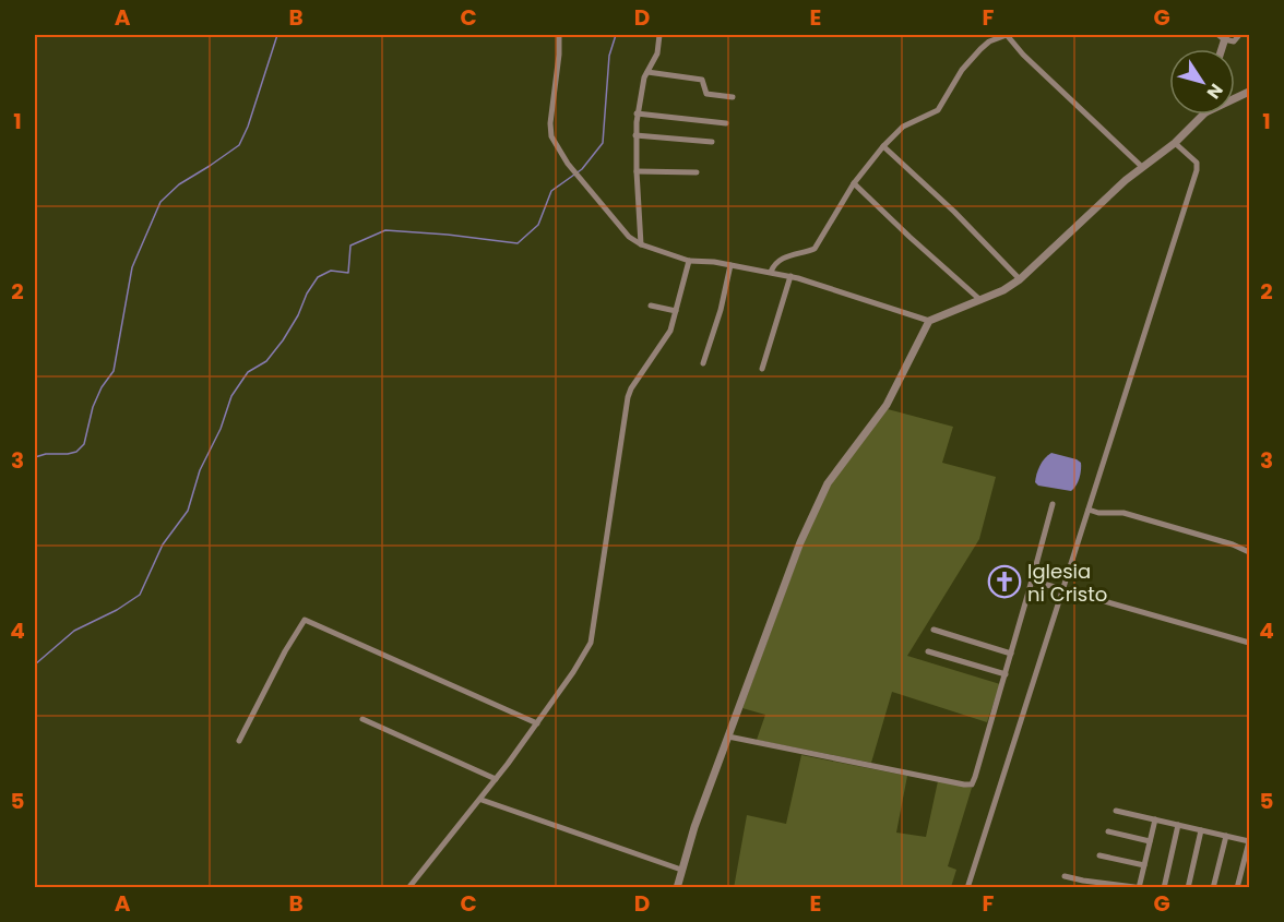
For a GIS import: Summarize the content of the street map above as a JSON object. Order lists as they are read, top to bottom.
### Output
{
  "places": {
    "church": ["Iglesia ni Cristo"]
  },
  "north": "bottom right",
  "grid": {
    "columns": [
      "A",
      "B",
      "C",
      "D",
      "E",
      "F",
      "G"
    ],
    "rows": [
      "1",
      "2",
      "3",
      "4",
      "5"
    ]
  }
}
